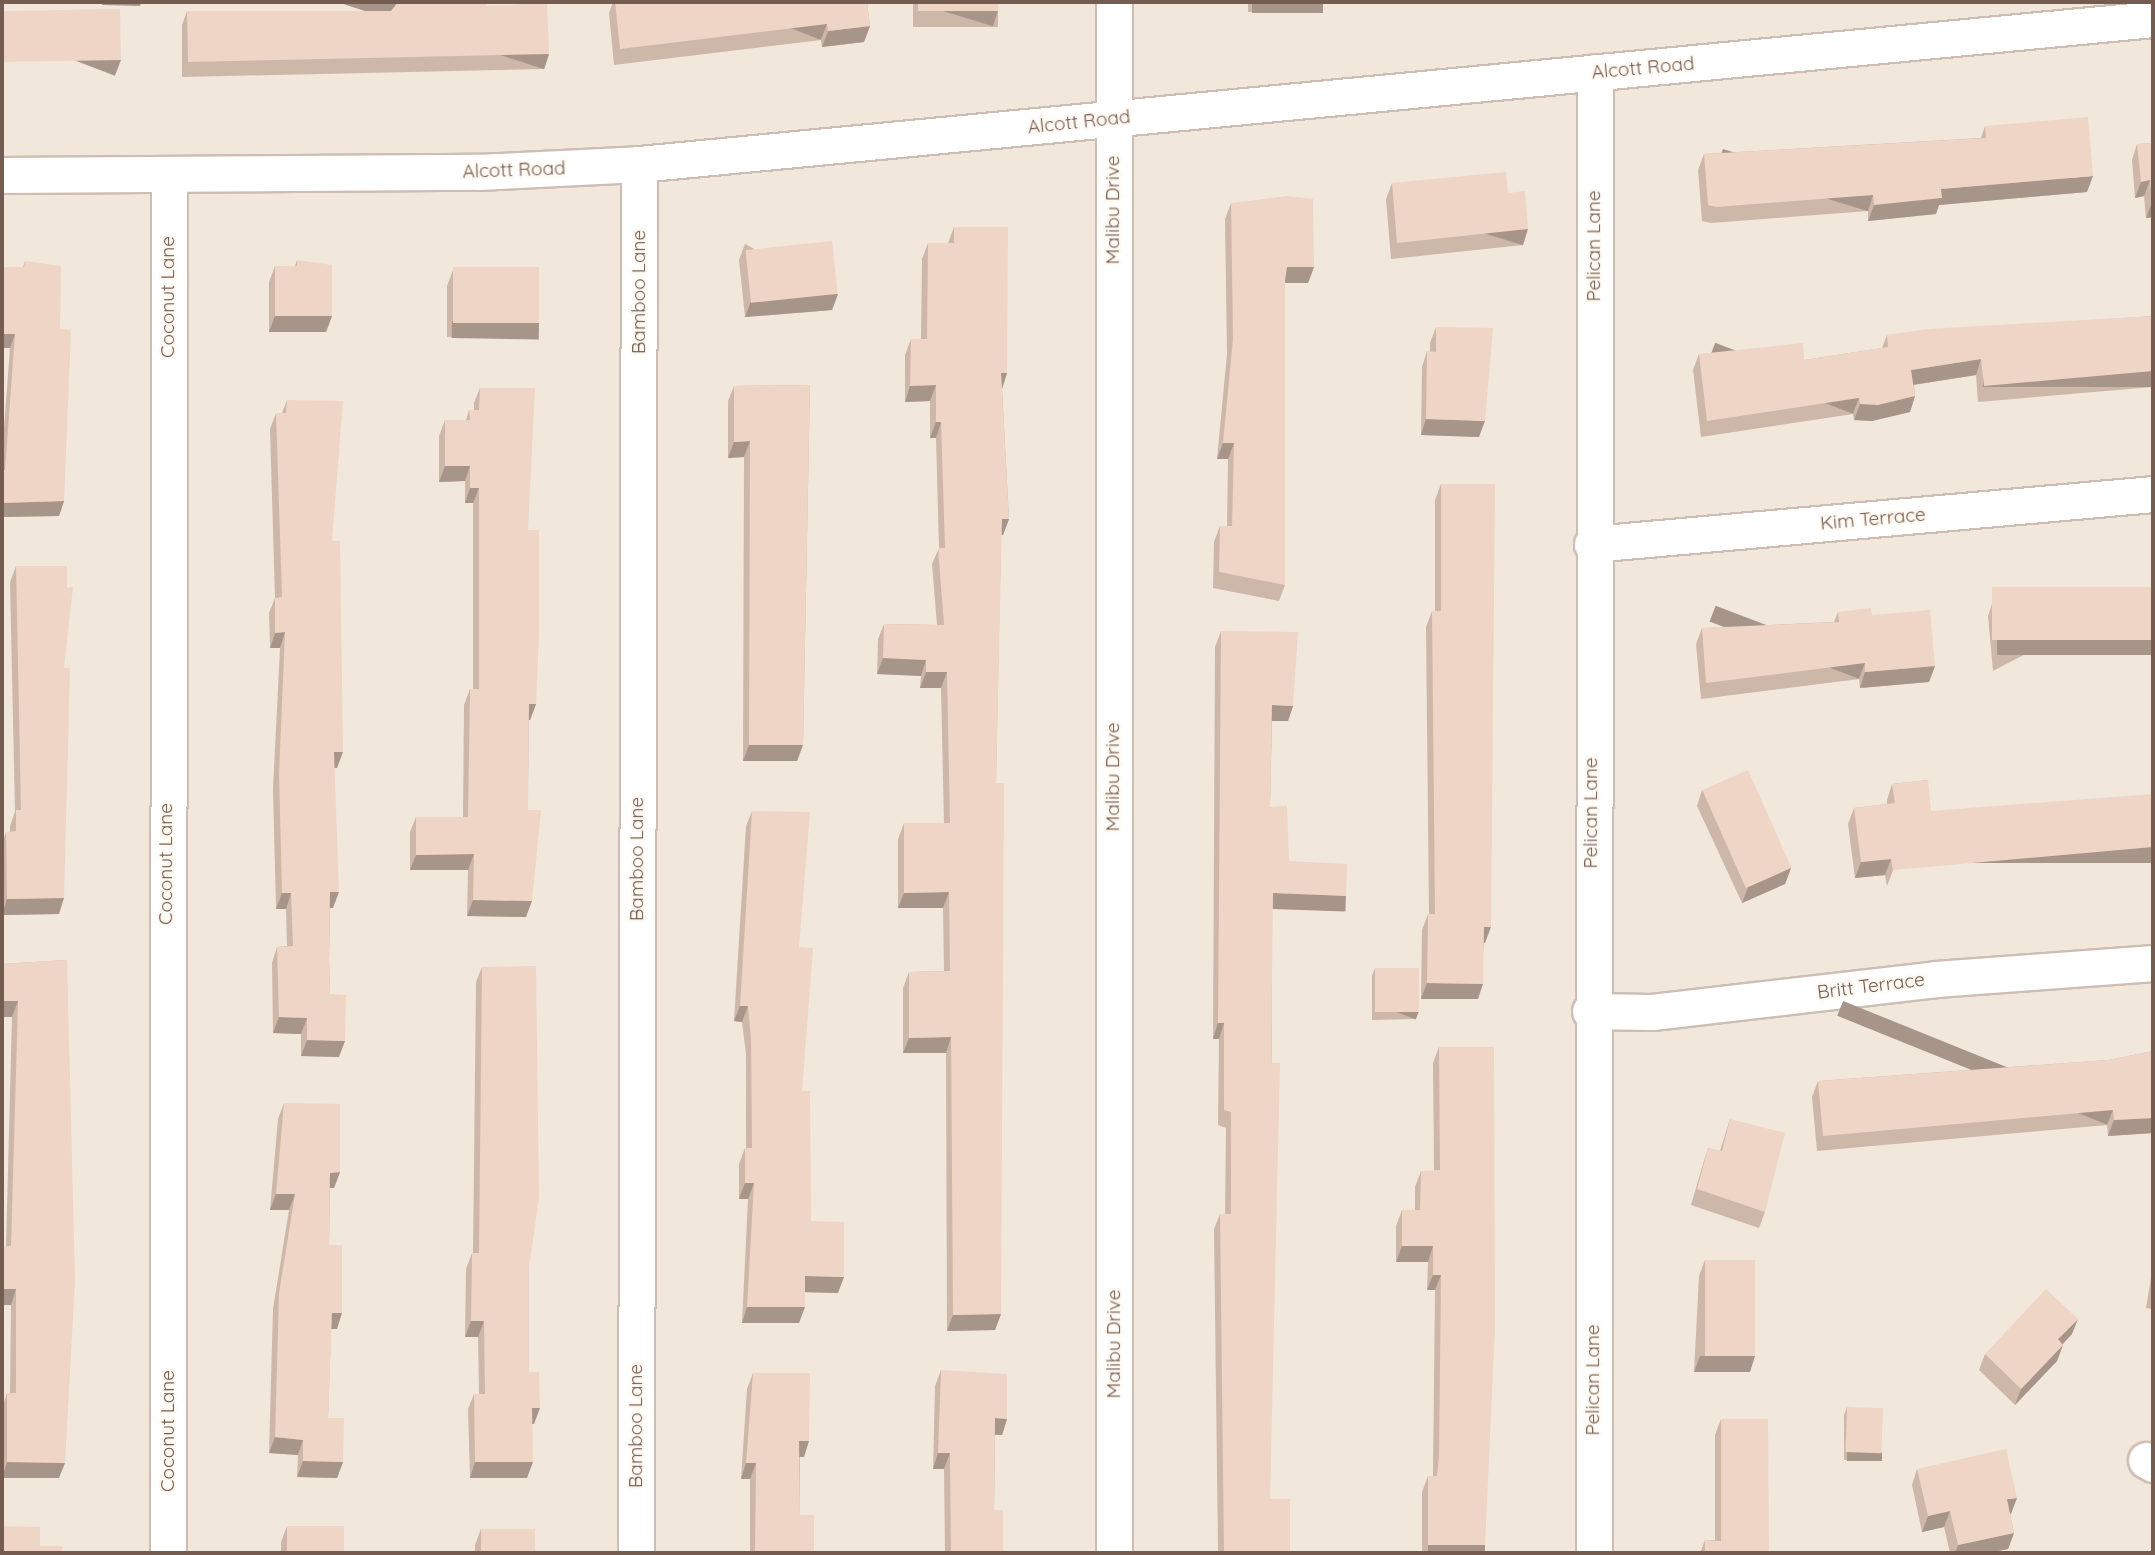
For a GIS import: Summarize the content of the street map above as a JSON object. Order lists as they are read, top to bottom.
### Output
{
  "streets": {
    "street": [
      "Alcott Road",
      "Malibu Drive",
      "Pelican Lane",
      "Bamboo Lane",
      "Coconut Lane",
      "Kim Terrace",
      "Britt Terrace"
    ]
  },
  "crossings": [
    ["Alcott Road", "Malibu Drive"],
    ["Alcott Road", "Pelican Lane"],
    ["Alcott Road", "Bamboo Lane"],
    ["Alcott Road", "Coconut Lane"],
    ["Pelican Lane", "Kim Terrace"],
    ["Pelican Lane", "Britt Terrace"]
  ]
}
